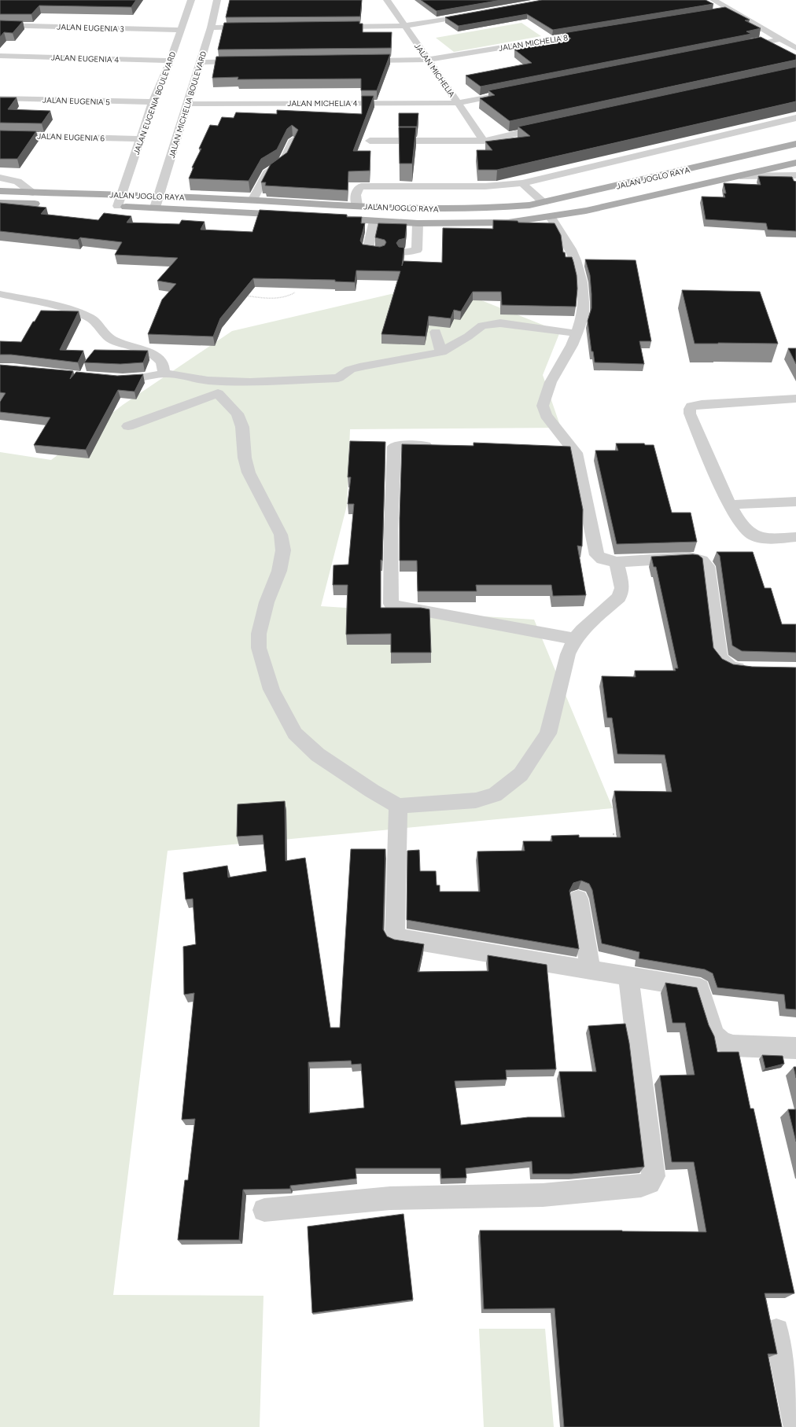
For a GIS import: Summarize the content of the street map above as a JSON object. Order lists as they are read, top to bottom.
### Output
{
  "streets": {
    "main road": ["JALAN JOGLO RAYA"],
    "street": [
      "JALAN EUGENIA 3",
      "JALAN MICHELIA 8",
      "JALAN EUGENIA 4",
      "JALAN MICHELIA",
      "JALAN EUGENIA 5",
      "JALAN EUGENIA BOULEVARD",
      "JALAN MICHELIA 4",
      "JALAN MICHELIA BOULEVARD",
      "JALAN EUGENIA 6"
    ]
  },
  "crossings": [
    ["JALAN EUGENIA 3", "JALAN EUGENIA BOULEVARD"],
    ["JALAN MICHELIA 8", "JALAN MICHELIA"],
    ["JALAN EUGENIA 4", "JALAN EUGENIA BOULEVARD"],
    ["JALAN MICHELIA", "JALAN MICHELIA 4"],
    ["JALAN EUGENIA 5", "JALAN EUGENIA BOULEVARD"],
    ["JALAN EUGENIA BOULEVARD", "JALAN EUGENIA 6"],
    ["JALAN EUGENIA BOULEVARD", "JALAN JOGLO RAYA"],
    ["JALAN MICHELIA 4", "JALAN MICHELIA BOULEVARD"],
    ["JALAN MICHELIA BOULEVARD", "JALAN JOGLO RAYA"]
  ]
}
